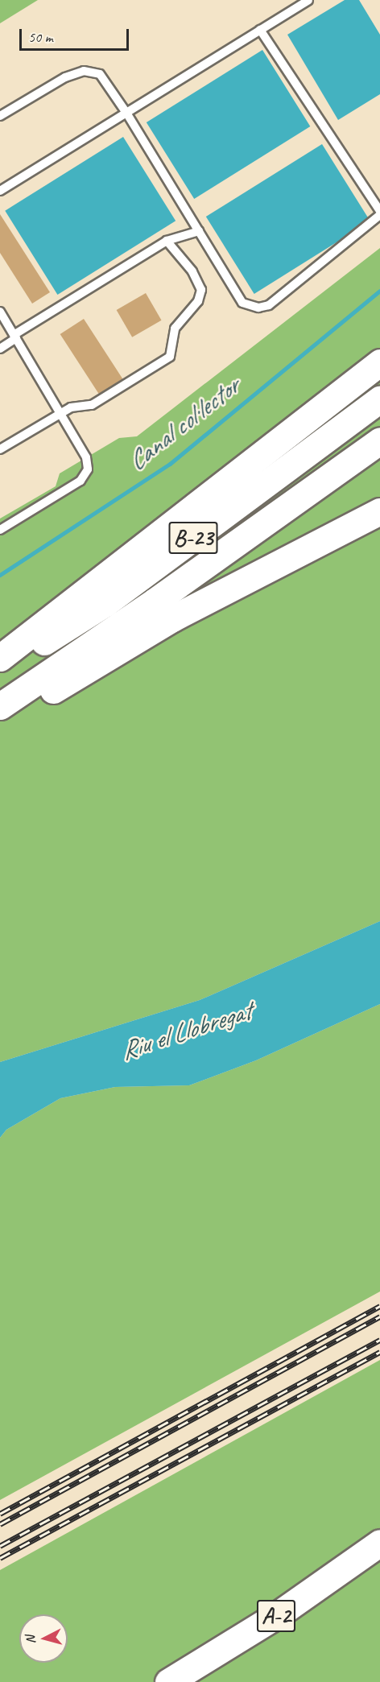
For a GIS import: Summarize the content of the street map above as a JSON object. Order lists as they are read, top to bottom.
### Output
{
  "streets": {
    "highway": ["B-23", "A-2"]
  },
  "water": ["Canal col·lector", "Riu el Llobregat"],
  "scale_bar": "50 m",
  "north": "left"
}
